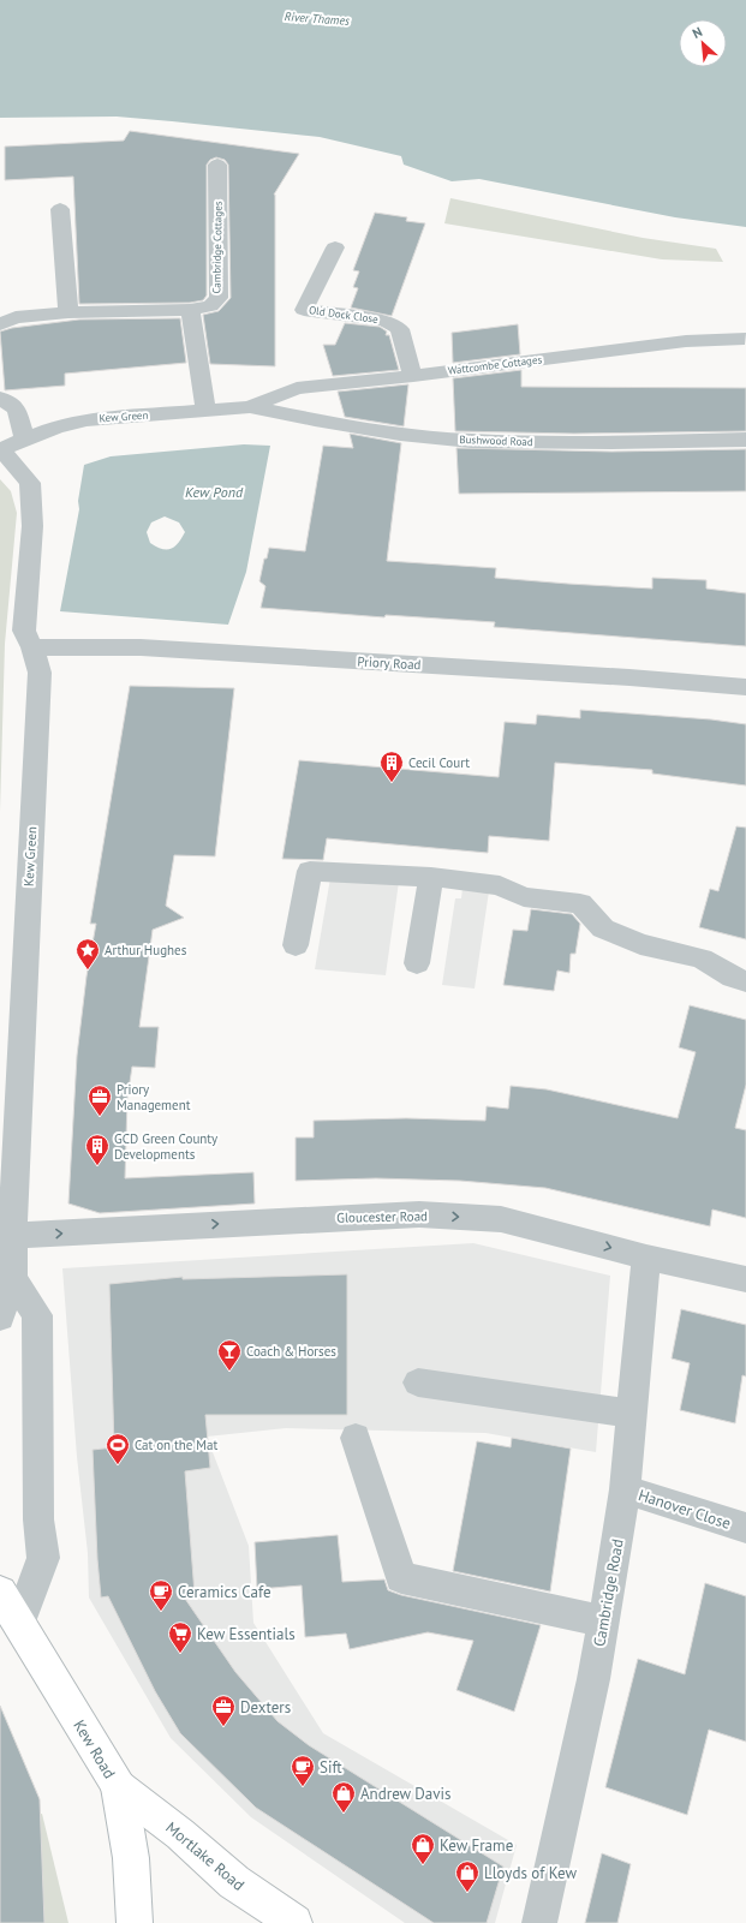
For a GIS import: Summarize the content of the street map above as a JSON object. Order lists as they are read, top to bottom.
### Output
{
  "streets": {
    "main road": ["Kew Road", "Mortlake Road"],
    "street": [
      "Cambridge Cottages",
      "Old Dock Close",
      "Wattcombe Cottages",
      "Kew Green",
      "Bushwood Road",
      "Priory Road",
      "Gloucester Road",
      "Hanover Close",
      "Cambridge Road"
    ]
  },
  "crossings": [
    ["Old Dock Close", "Wattcombe Cottages"],
    ["Wattcombe Cottages", "Kew Green"],
    ["Wattcombe Cottages", "Bushwood Road"],
    ["Kew Green", "Bushwood Road"],
    ["Kew Green", "Priory Road"],
    ["Kew Green", "Gloucester Road"],
    ["Gloucester Road", "Cambridge Road"],
    ["Hanover Close", "Cambridge Road"],
    ["Kew Road", "Mortlake Road"]
  ],
  "one_way": ["Gloucester Road"],
  "water": ["River Thames", "Kew Pond"],
  "places": {
    "building": ["Cecil Court", "GCD Green County Developments"],
    "place": ["Arthur Hughes"],
    "office": ["Priory Management", "Dexters"],
    "bar": ["Coach & Horses"],
    "sports": ["Cat on the Mat"],
    "cafe": ["Ceramics Cafe", "Sift"],
    "supermarket": ["Kew Essentials"],
    "shop": ["Andrew Davis", "Kew Frame", "Lloyds of Kew"]
  },
  "north": "top left"
}
